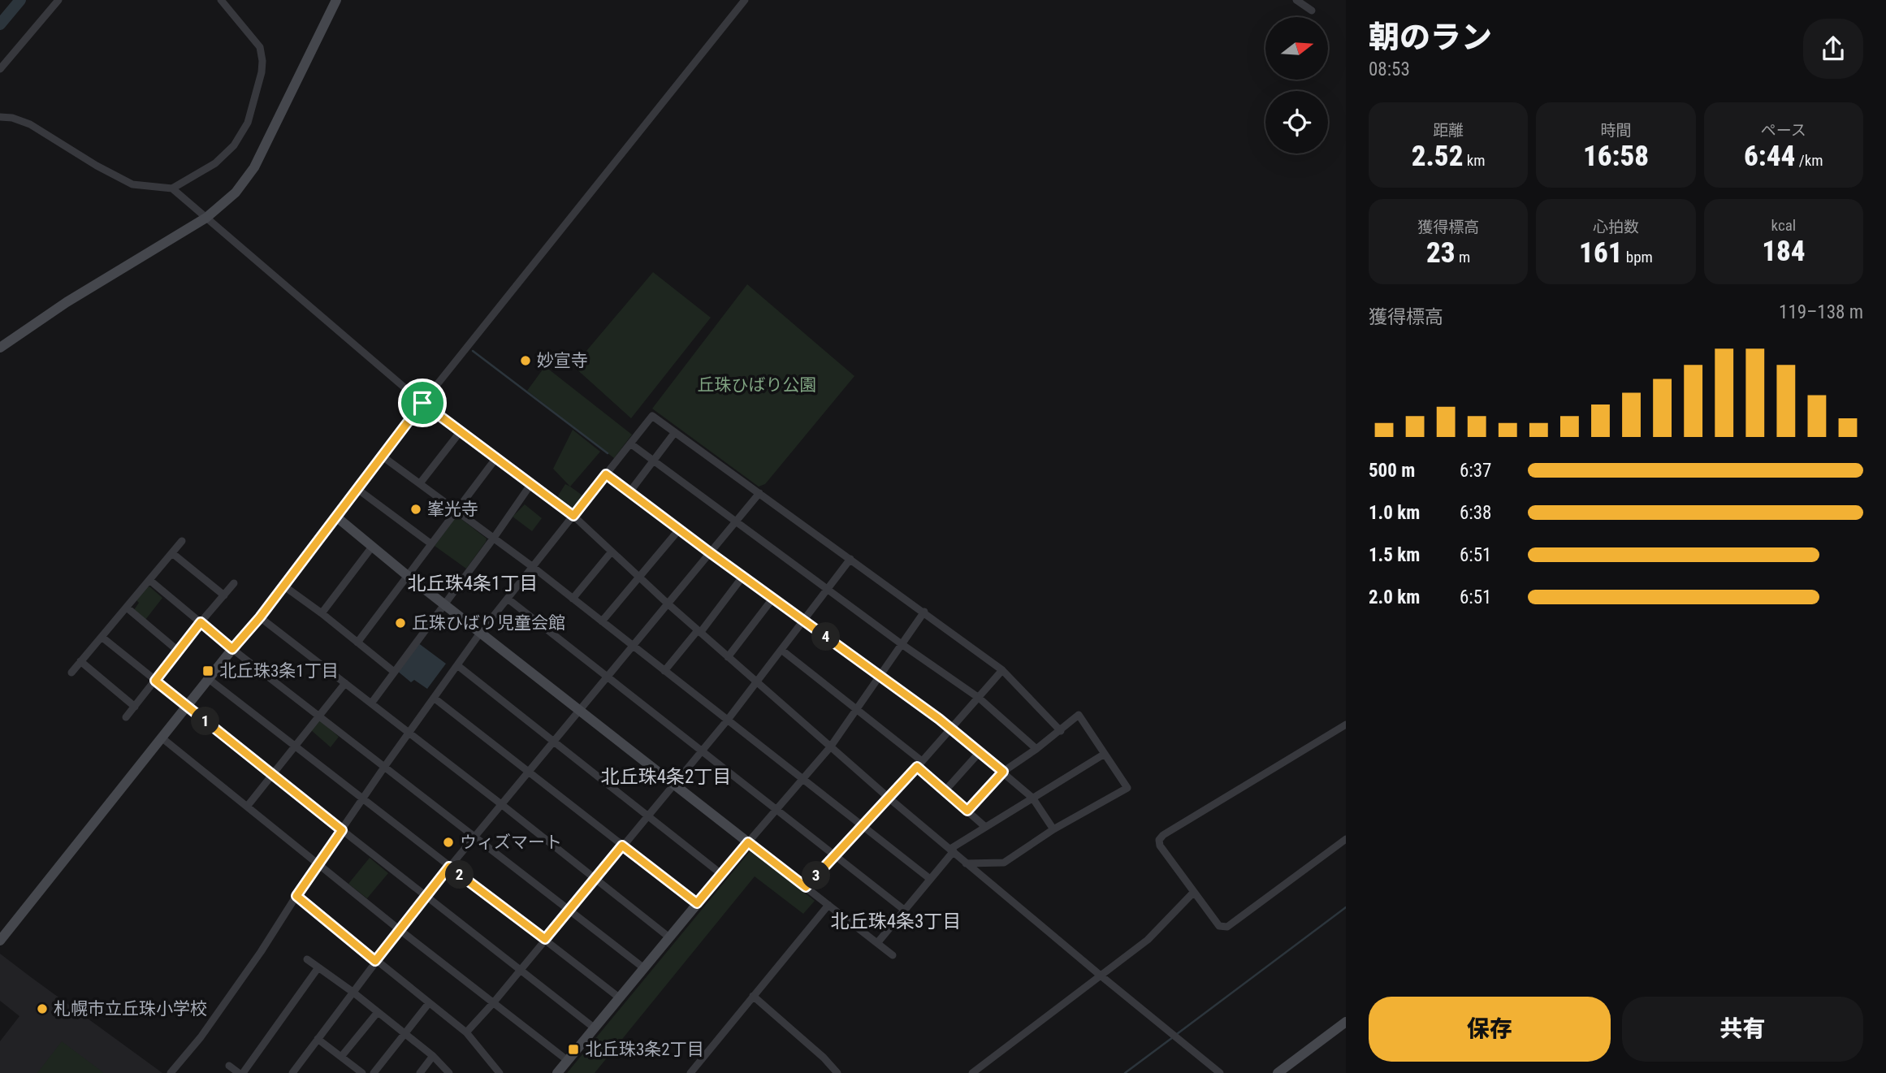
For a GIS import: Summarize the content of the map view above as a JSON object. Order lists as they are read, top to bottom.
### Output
{
  "districts": ["北丘珠4条1丁目", "北丘珠4条2丁目", "北丘珠4条3丁目"],
  "parks": ["丘珠ひばり公園"],
  "places": {
    "other": [
      "妙宣寺",
      "峯光寺",
      "丘珠ひばり児童会館",
      "ウィズマート",
      "札幌市立丘珠小学校"
    ],
    "transit": ["北丘珠3条1丁目", "北丘珠3条2丁目"]
  },
  "north": "right",
  "page": {
    "heading": ["朝のラン", "08:53"],
    "stats": [
      ["距離", "2.52 km"],
      ["時間", "16:58"],
      ["ペース", "6:44 /km"],
      ["獲得標高", "23 m"],
      ["心拍数", "161 bpm"],
      ["kcal", "184"]
    ],
    "chart": ["獲得標高", "119–138 m"],
    "list": [
      {
        "name": "500 m",
        "note": "6:37"
      },
      {
        "name": "1.0 km",
        "note": "6:38"
      },
      {
        "name": "1.5 km",
        "note": "6:51"
      },
      {
        "name": "2.0 km",
        "note": "6:51"
      }
    ],
    "pins": [
      "4",
      "1",
      "2",
      "3"
    ],
    "buttons": ["保存", "共有"]
  }
}
